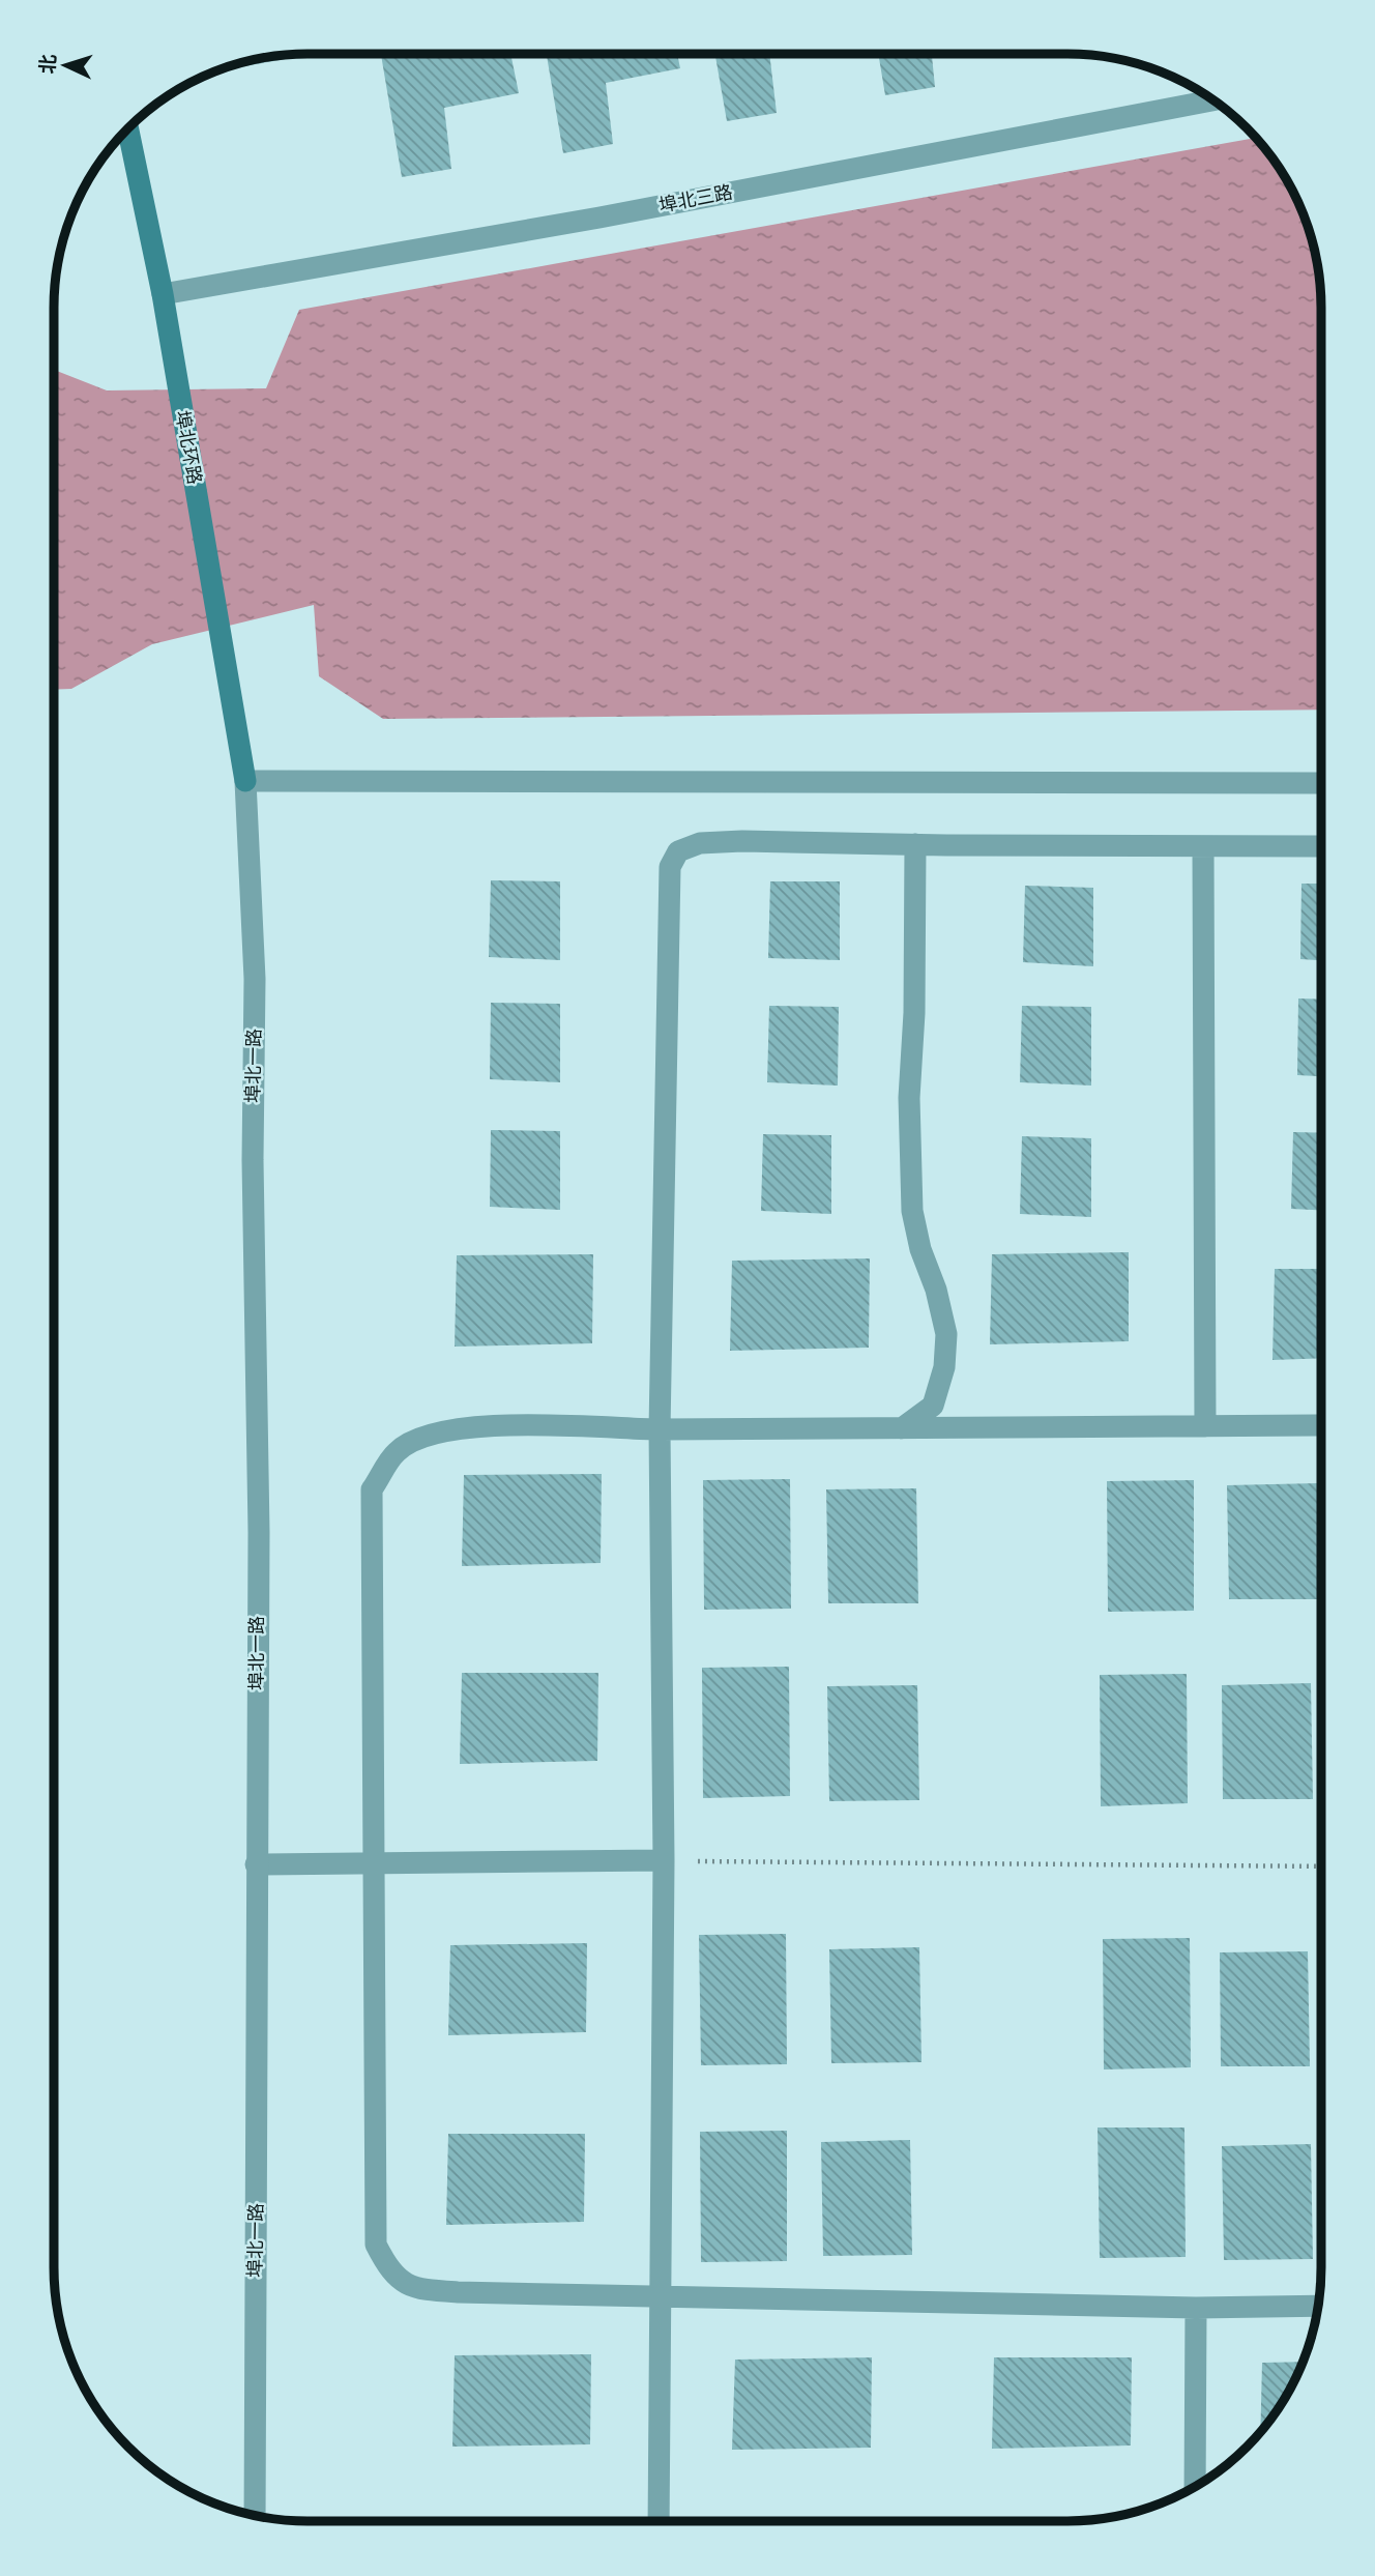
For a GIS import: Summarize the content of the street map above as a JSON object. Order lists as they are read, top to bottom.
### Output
{
  "streets": {
    "main road": ["埠北环路"],
    "street": ["埠北三路", "埠北一路"]
  },
  "crossings": [
    ["埠北三路", "埠北环路"],
    ["埠北环路", "埠北一路"]
  ],
  "north": "left"
}
